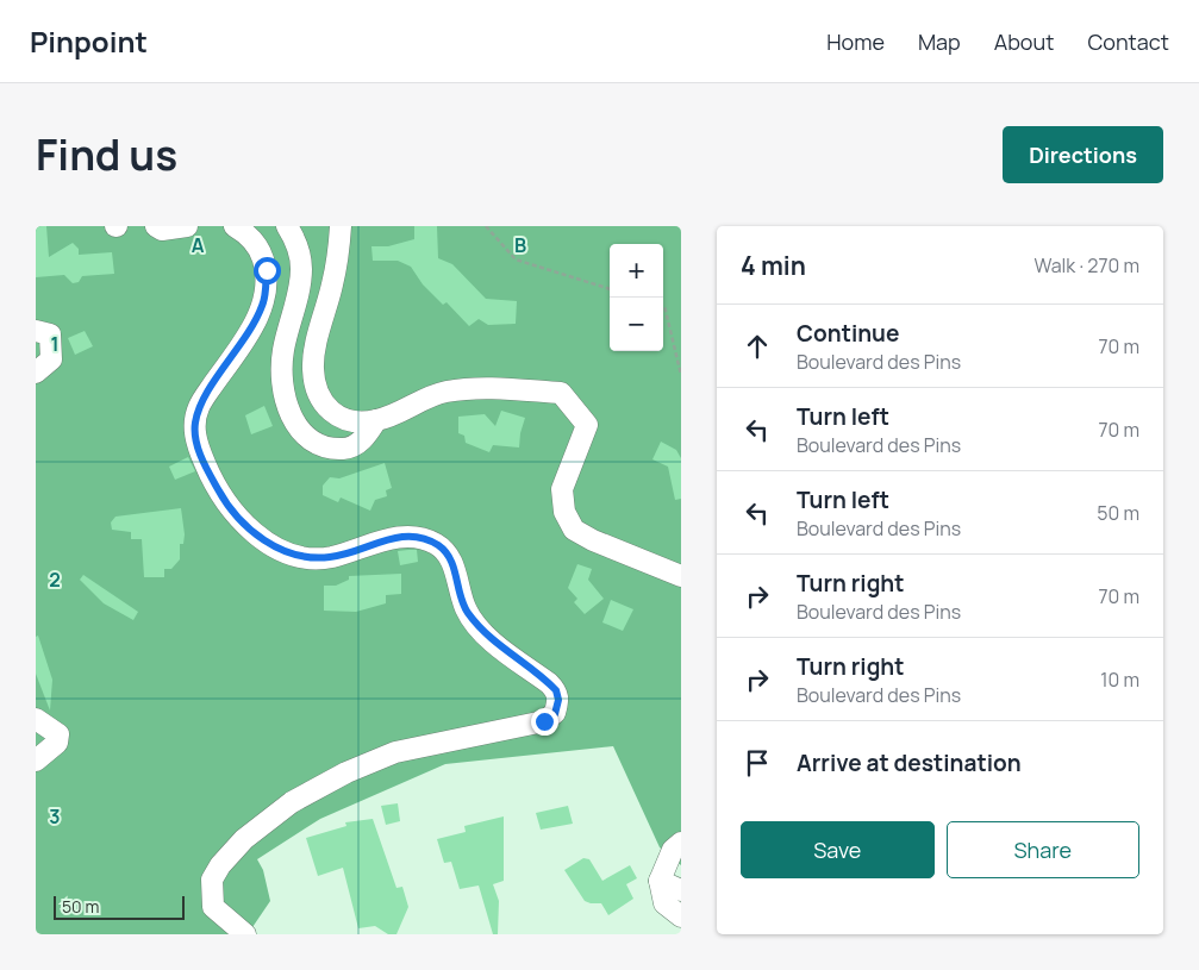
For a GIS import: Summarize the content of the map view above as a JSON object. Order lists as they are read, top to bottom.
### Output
{
  "scale_bar": "50 m",
  "page": {
    "header": "Pinpoint",
    "nav": [
      "Home",
      "Map",
      "About",
      "Contact"
    ],
    "title": "Find us",
    "buttons": [
      "Directions",
      ["Save", "Share"]
    ],
    "heading": ["4 min", "Walk · 270 m"],
    "map_buttons": ["+", "−"],
    "list": [
      ["Continue", "Boulevard des Pins", "70 m"],
      ["Turn left", "Boulevard des Pins", "70 m"],
      ["Turn left", "Boulevard des Pins", "50 m"],
      ["Turn right", "Boulevard des Pins", "70 m"],
      ["Turn right", "Boulevard des Pins", "10 m"],
      "Arrive at destination"
    ],
    "scale": "50 m"
  },
  "grid": {
    "columns": ["A", "B"],
    "rows": ["1", "2", "3"]
  }
}
